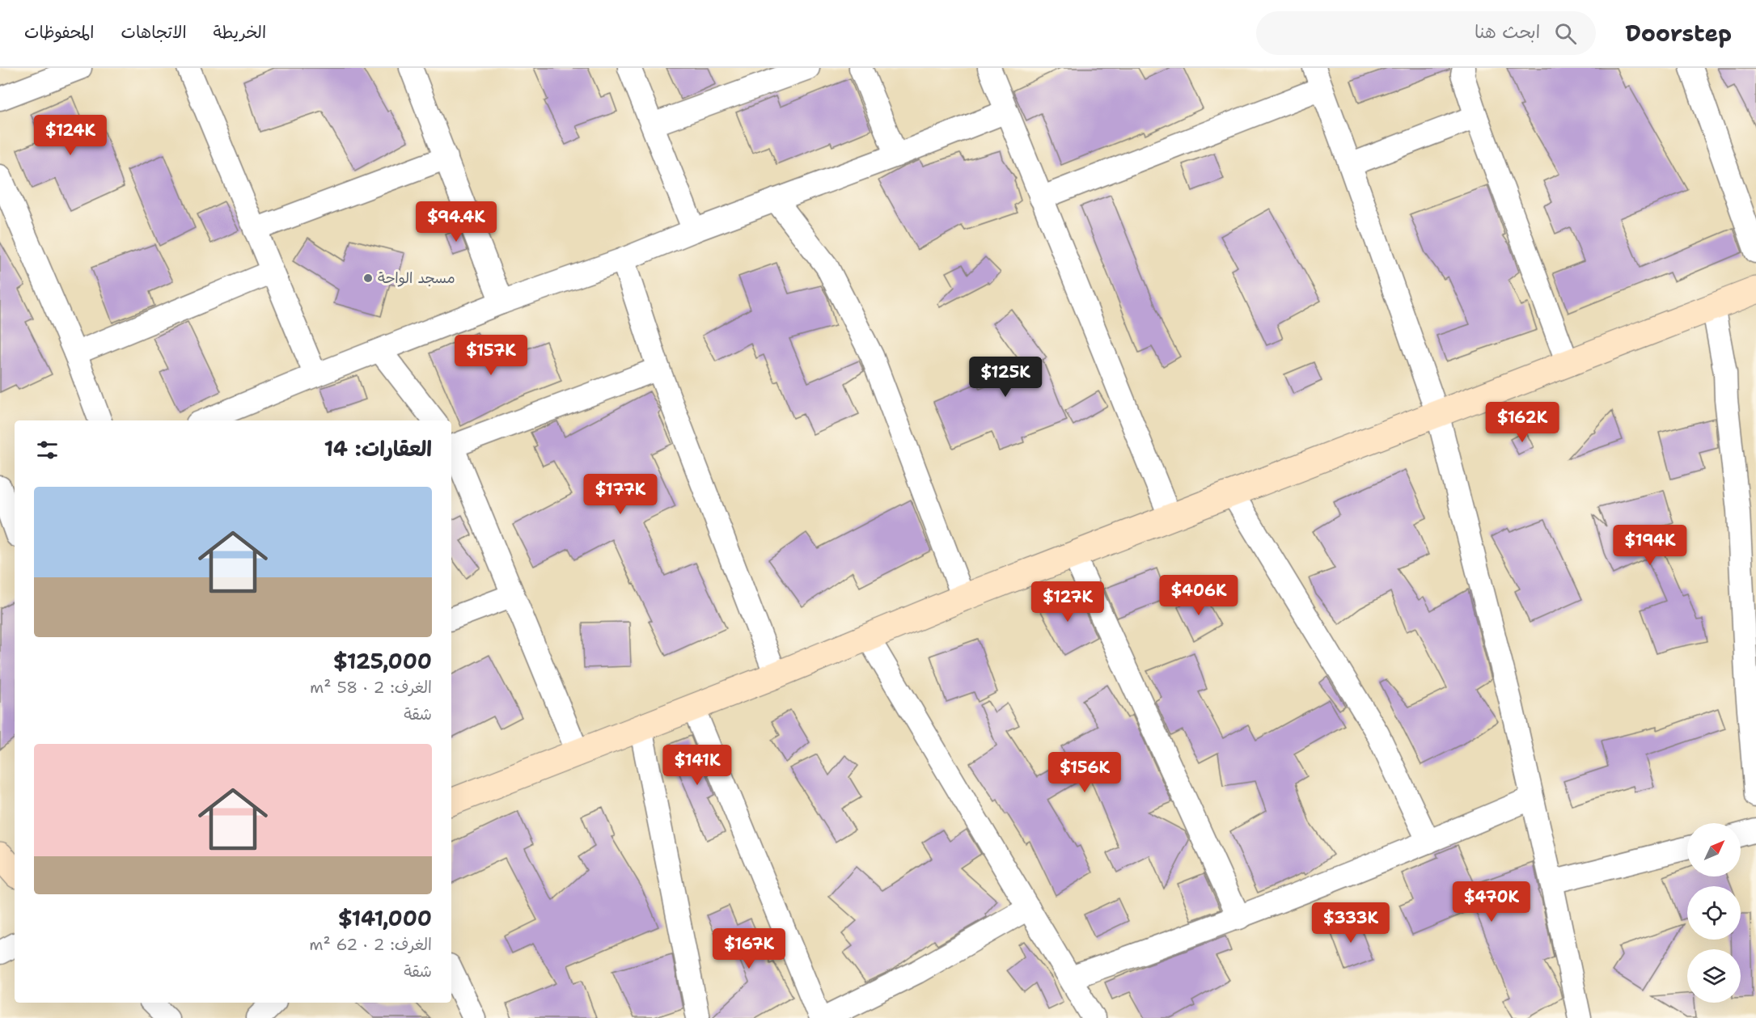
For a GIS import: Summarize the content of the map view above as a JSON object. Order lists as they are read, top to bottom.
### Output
{
  "places": ["مسجد الواحة"],
  "north": "top right",
  "page": {
    "header": "Doorstep",
    "search": "ابحث هنا",
    "nav": ["الخريطة", "الاتجاهات", "المحفوظات"],
    "price": [
      "$124K",
      "$94.4K",
      "$157K",
      "$125K",
      "$162K",
      "$177K",
      "$194K",
      "$406K",
      "$127K",
      "$141K",
      "$156K",
      "$470K",
      "$333K",
      "$167K"
    ],
    "heading": "العقارات: 14",
    "list": [
      {
        "name": "$125,000",
        "note": "الغرف: 2 · 58 m² · شقة"
      },
      {
        "name": "$141,000",
        "note": "الغرف: 2 · 62 m² · شقة"
      }
    ]
  }
}
